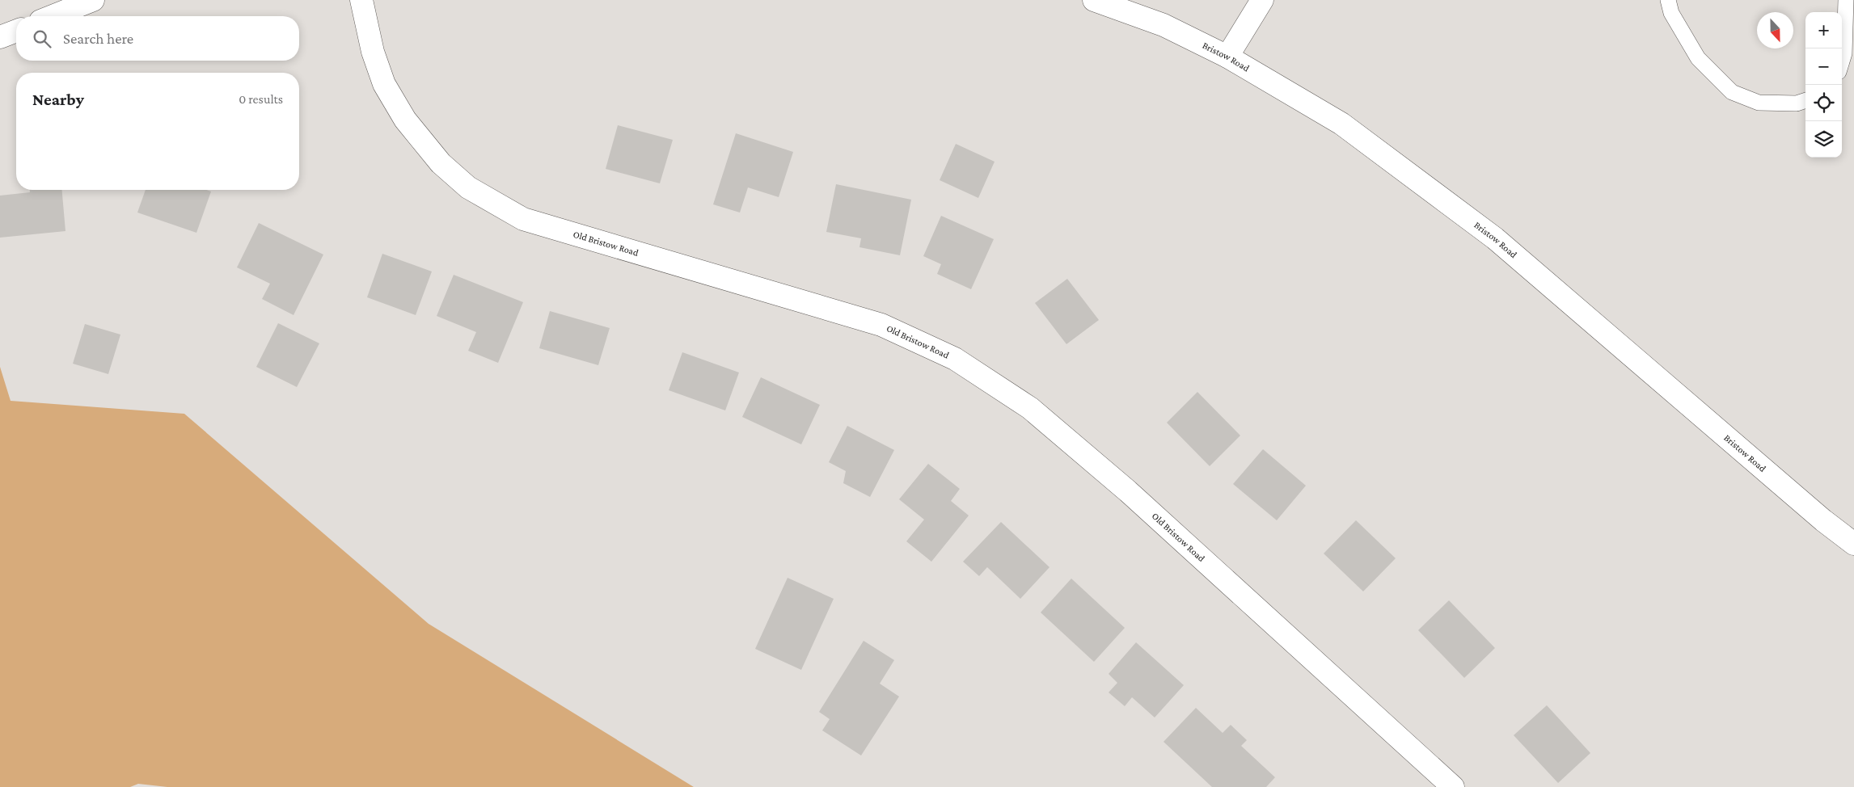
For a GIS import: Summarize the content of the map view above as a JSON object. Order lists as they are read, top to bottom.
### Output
{
  "streets": {
    "street": ["Bristow Road", "Old Bristow Road"]
  },
  "north": "bottom",
  "page": {
    "map_buttons": ["+", "−"],
    "search": "Search here",
    "heading": ["Nearby", "0 results"]
  }
}
